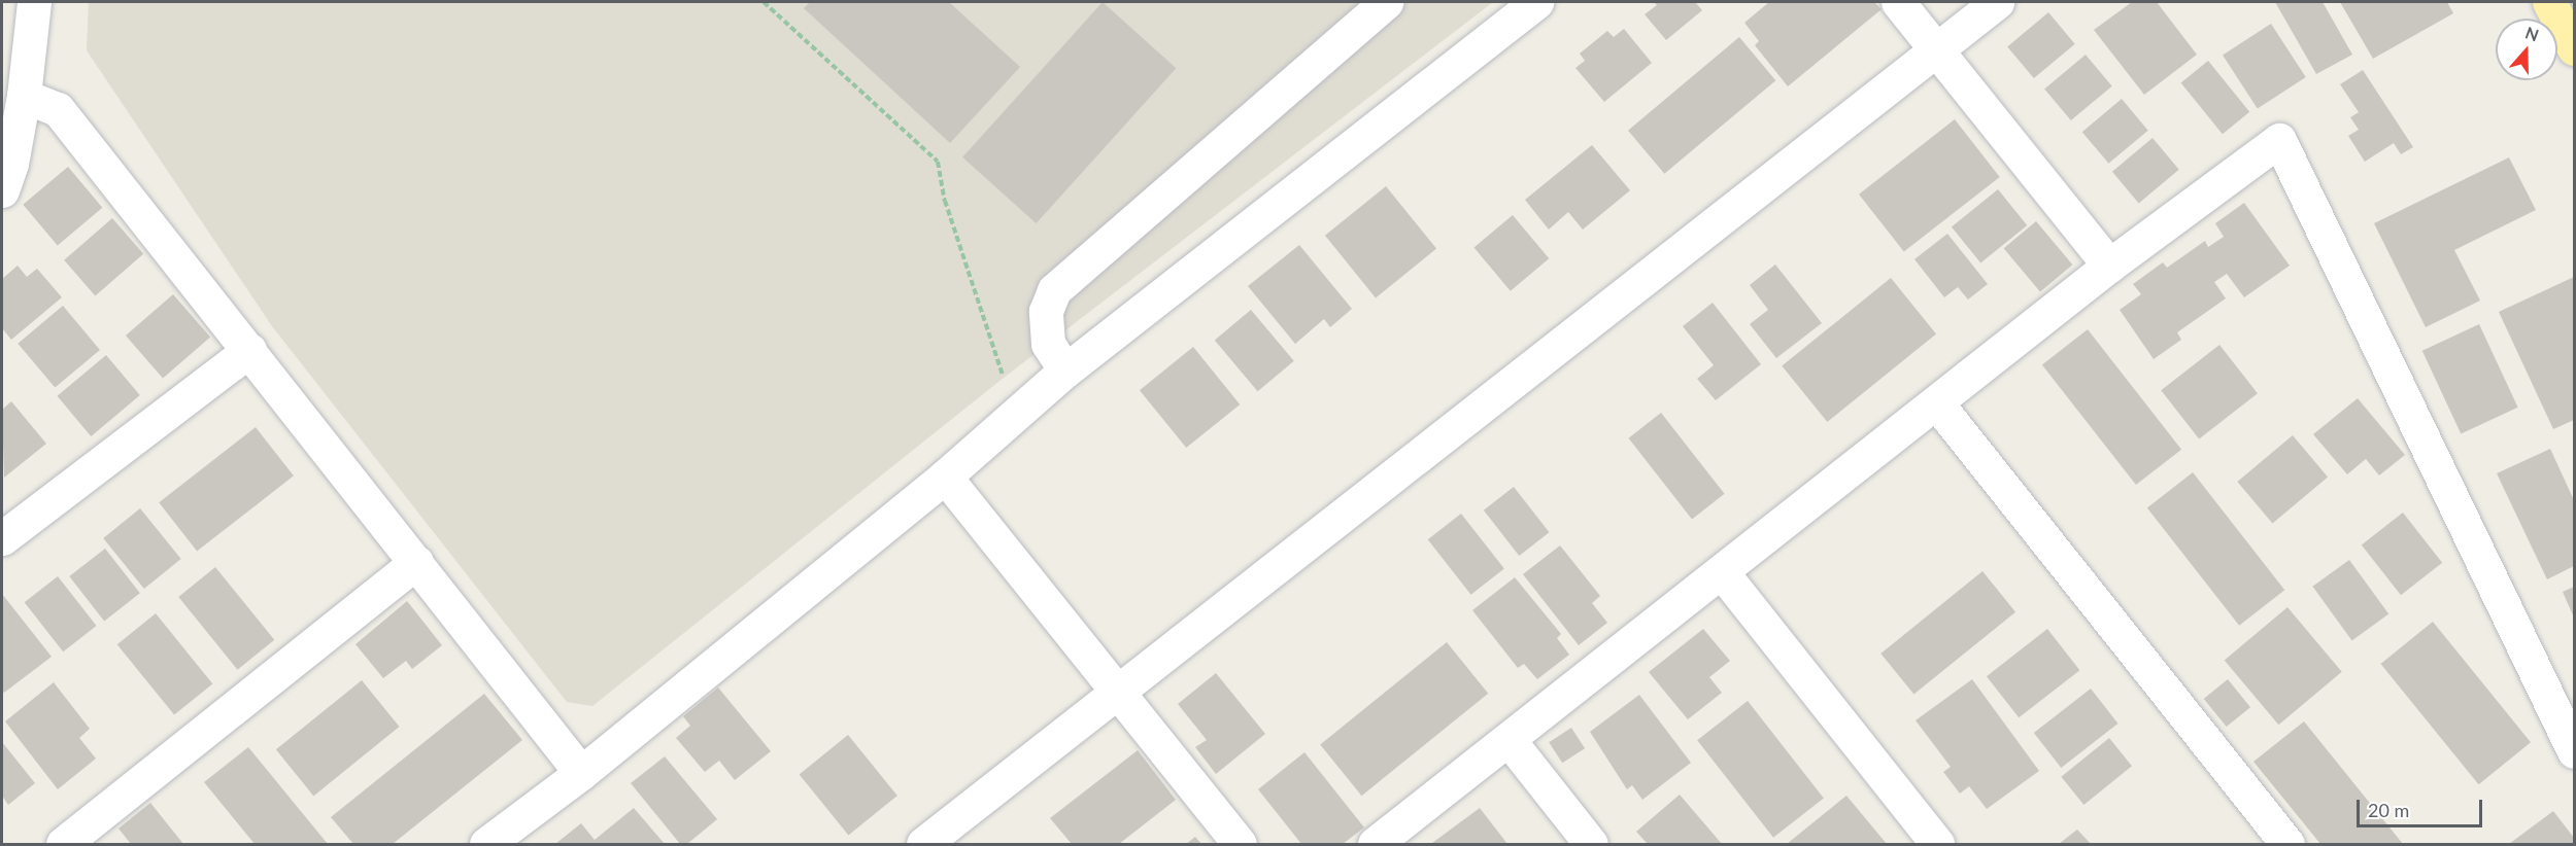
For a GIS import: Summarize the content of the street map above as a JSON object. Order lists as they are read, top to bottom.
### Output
{
  "scale_bar": "20 m",
  "north": "top"
}
